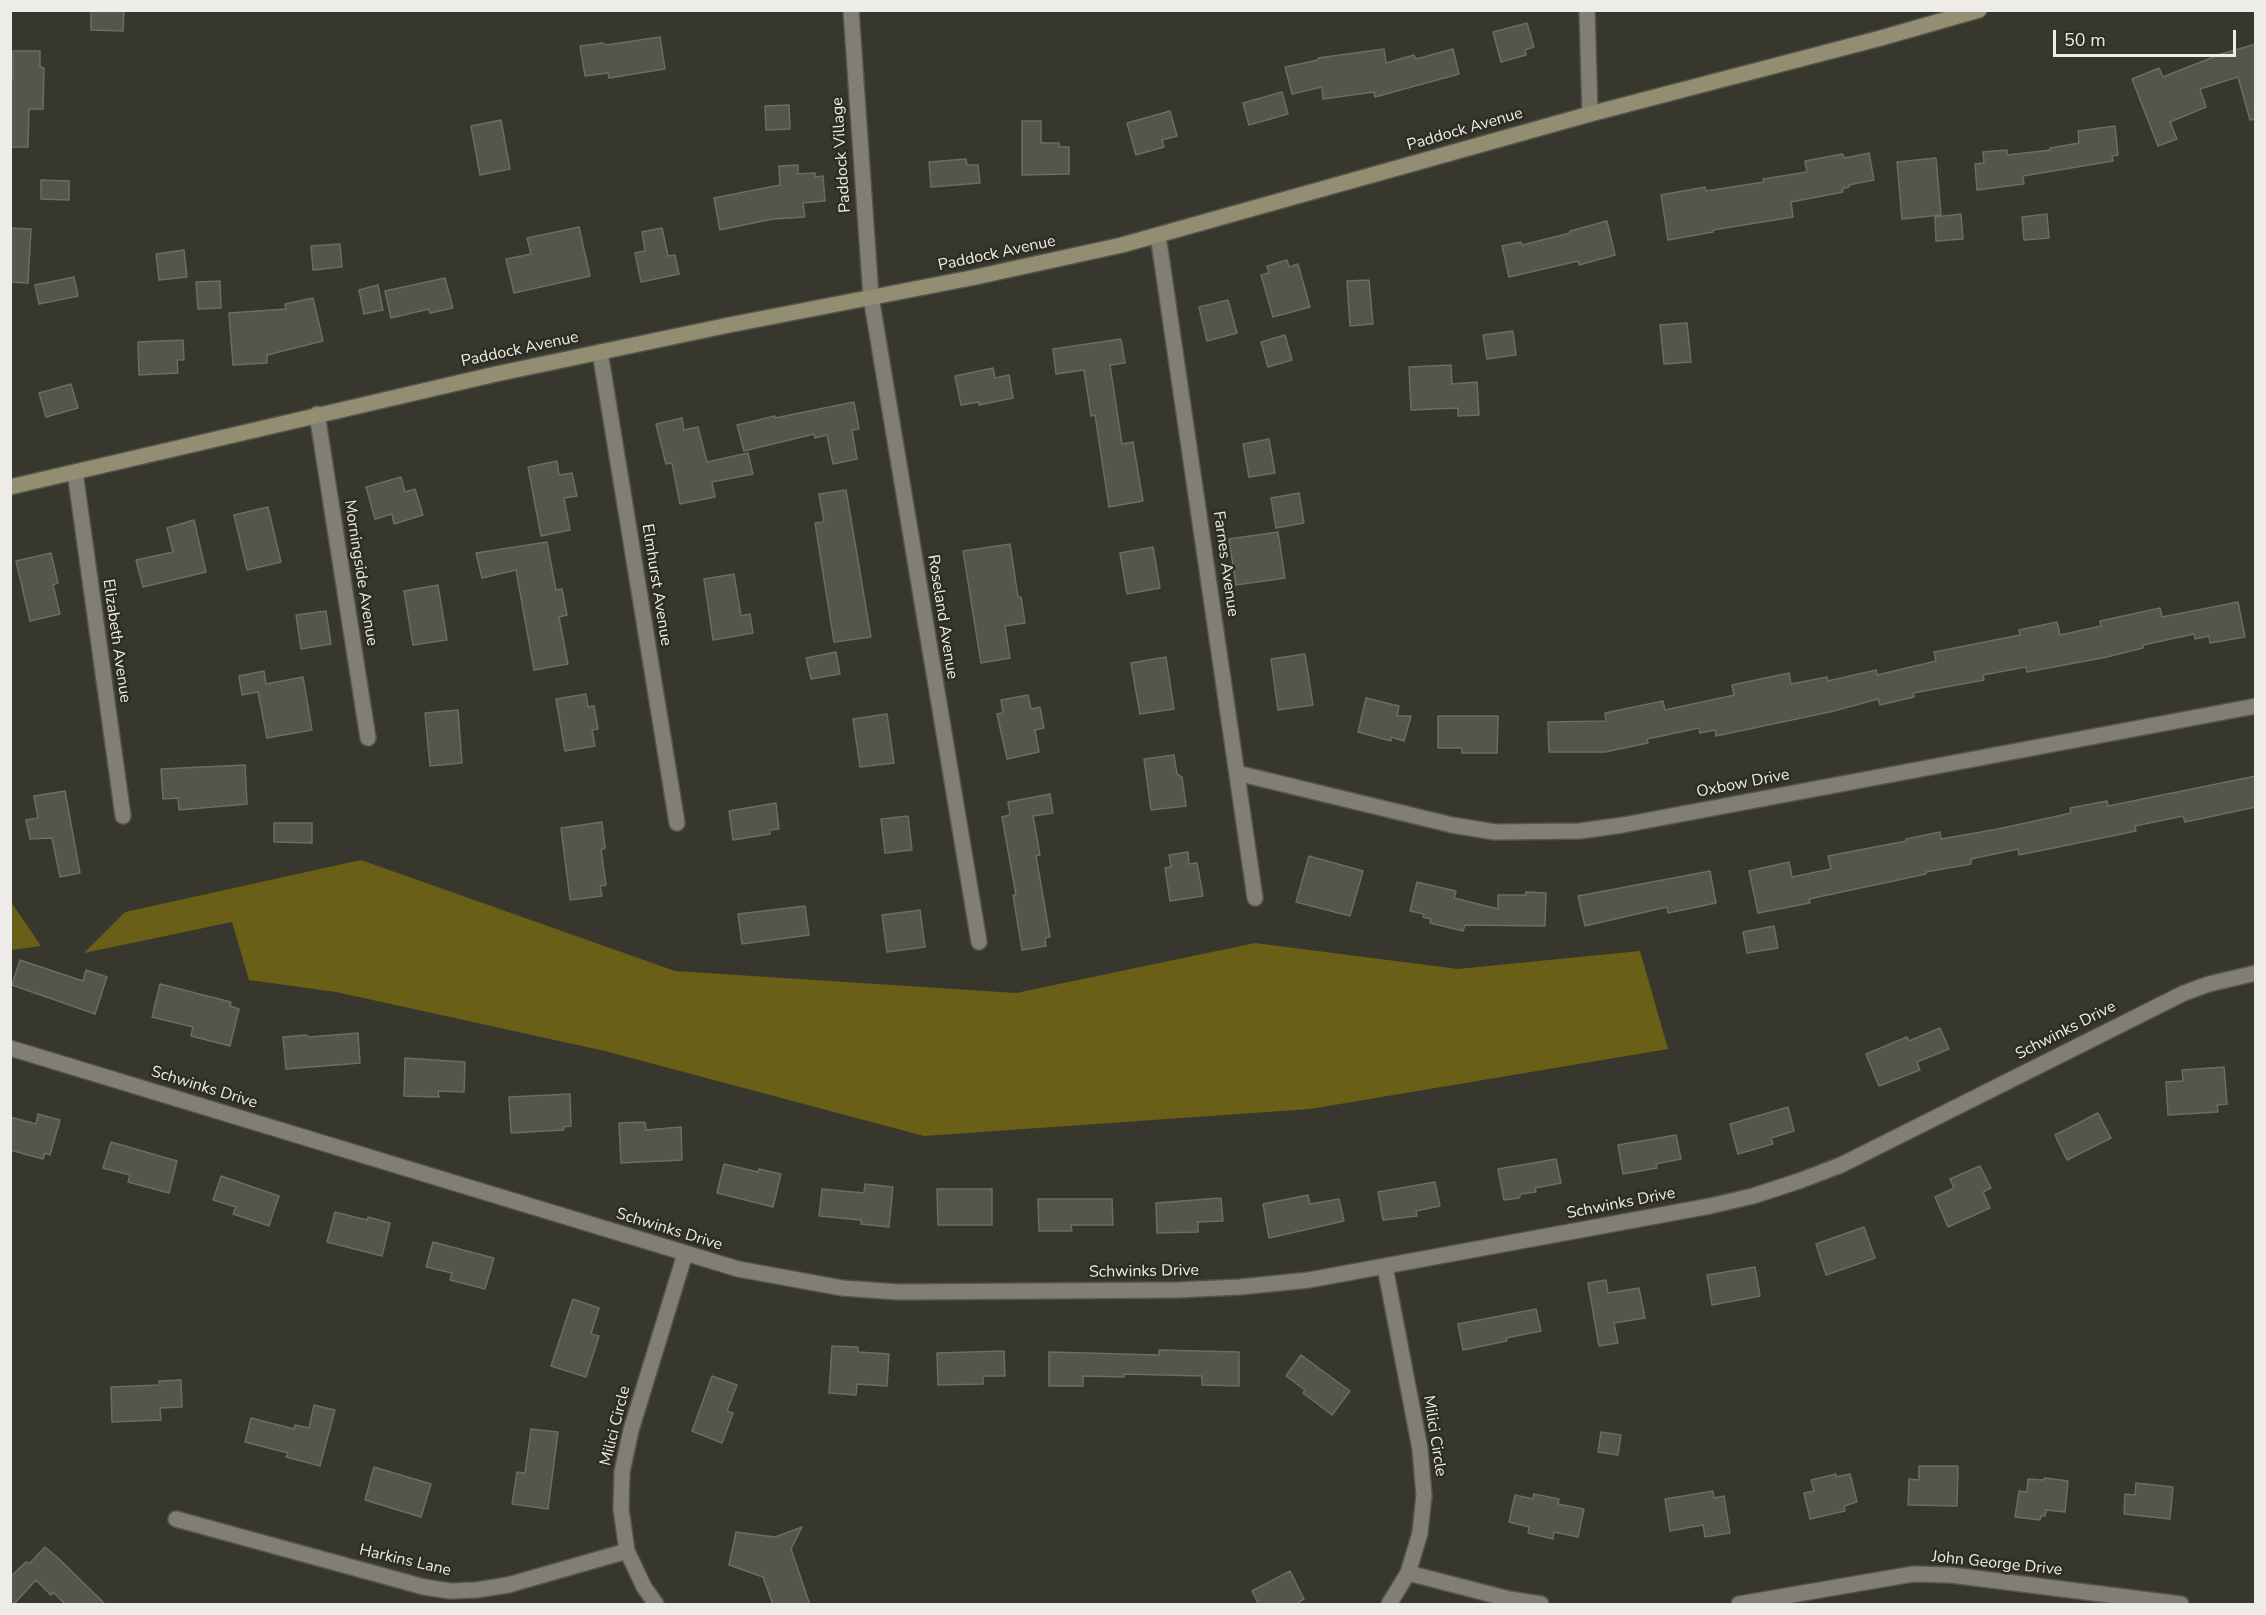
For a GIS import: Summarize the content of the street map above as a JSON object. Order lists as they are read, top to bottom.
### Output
{
  "streets": {
    "main road": ["Paddock Avenue"],
    "street": [
      "Paddock Village",
      "Farnes Avenue",
      "Morningside Avenue",
      "Elmhurst Avenue",
      "Roseland Avenue",
      "Elizabeth Avenue",
      "Oxbow Drive",
      "Schwinks Drive",
      "Milici Circle",
      "Harkins Lane",
      "John George Drive"
    ]
  },
  "crossings": [
    ["Paddock Avenue", "Paddock Village"],
    ["Paddock Avenue", "Farnes Avenue"],
    ["Paddock Avenue", "Morningside Avenue"],
    ["Paddock Avenue", "Elmhurst Avenue"],
    ["Paddock Avenue", "Roseland Avenue"],
    ["Paddock Avenue", "Elizabeth Avenue"],
    ["Paddock Village", "Roseland Avenue"],
    ["Farnes Avenue", "Oxbow Drive"],
    ["Schwinks Drive", "Milici Circle"],
    ["Milici Circle", "Harkins Lane"]
  ],
  "scale_bar": "50 m"
}
